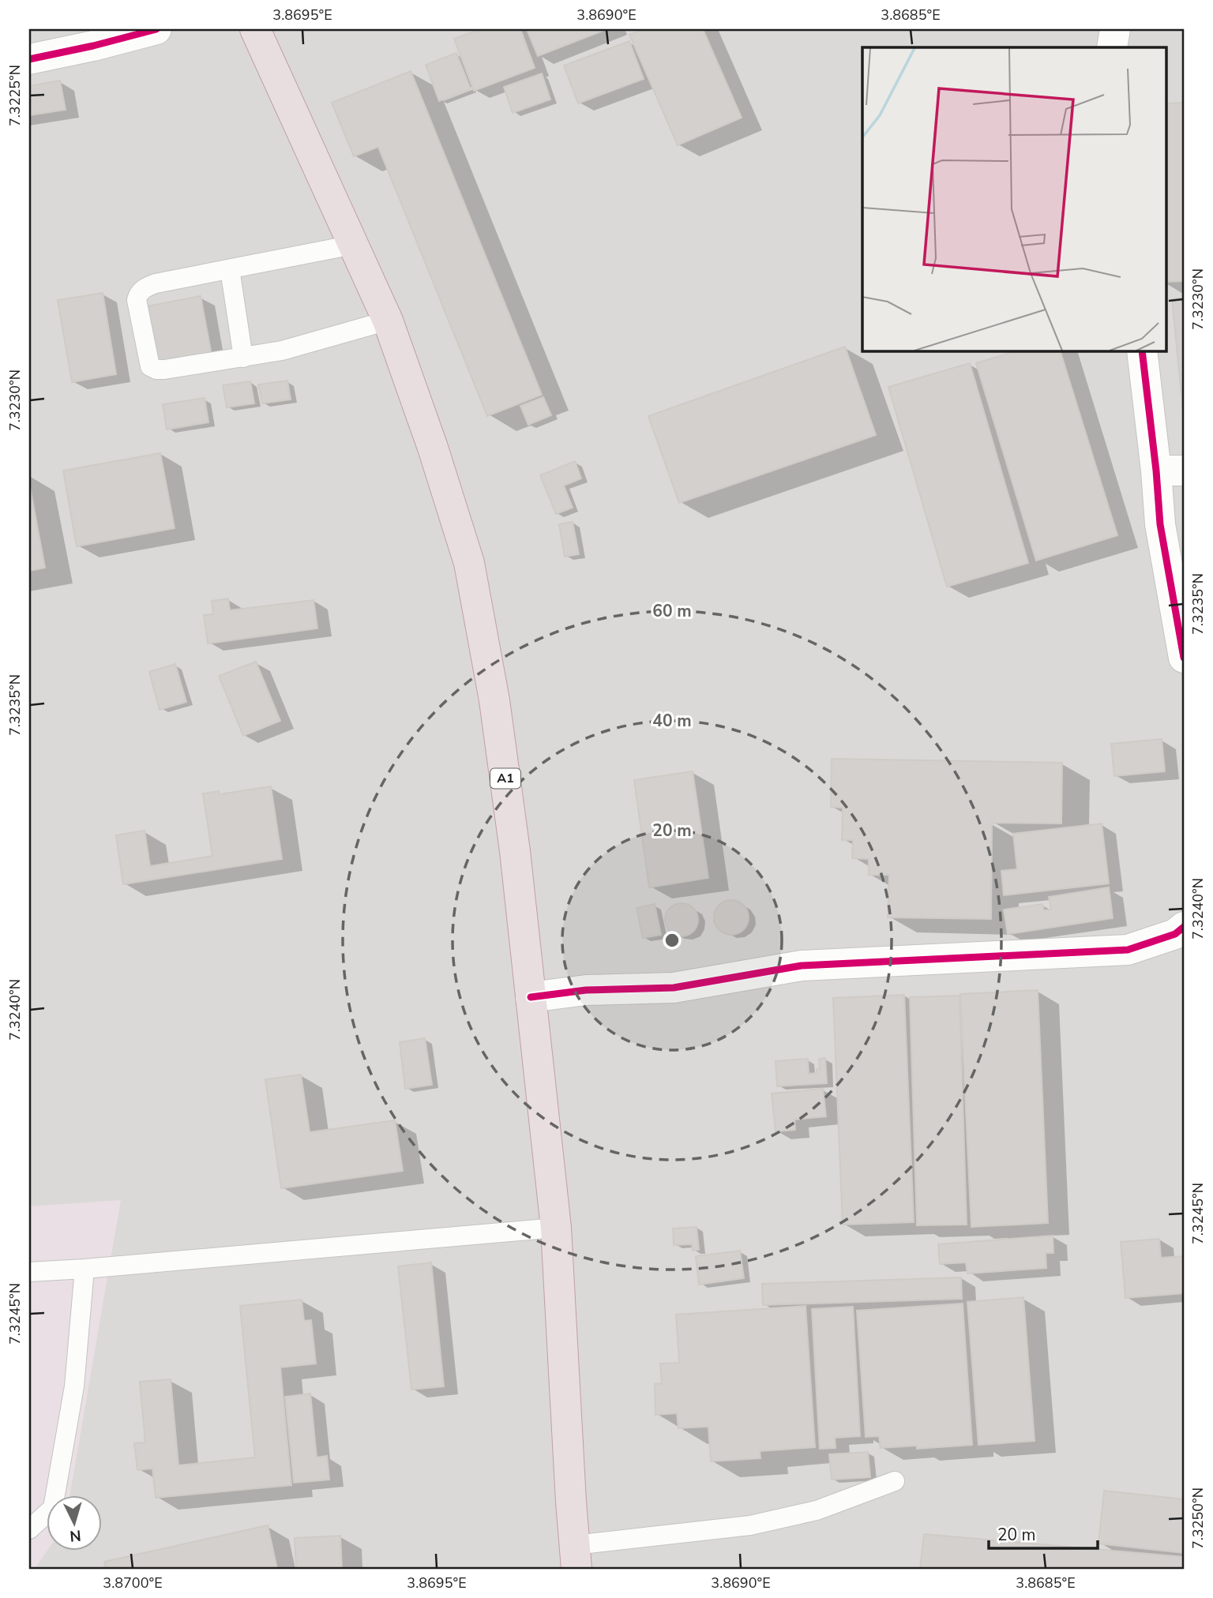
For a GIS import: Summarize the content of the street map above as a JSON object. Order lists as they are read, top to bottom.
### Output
{
  "streets": {
    "highway": ["A1"]
  },
  "scale_bar": "20 m",
  "north": "bottom",
  "coordinates": [
    "3.8695°E",
    "3.8690°E",
    "3.8685°E",
    "7.3225°N",
    "7.3230°N",
    "7.3235°N",
    "7.3240°N",
    "7.3245°N",
    "7.3250°N",
    "3.8700°E"
  ],
  "rings": ["60 m", "40 m", "20 m"]
}
